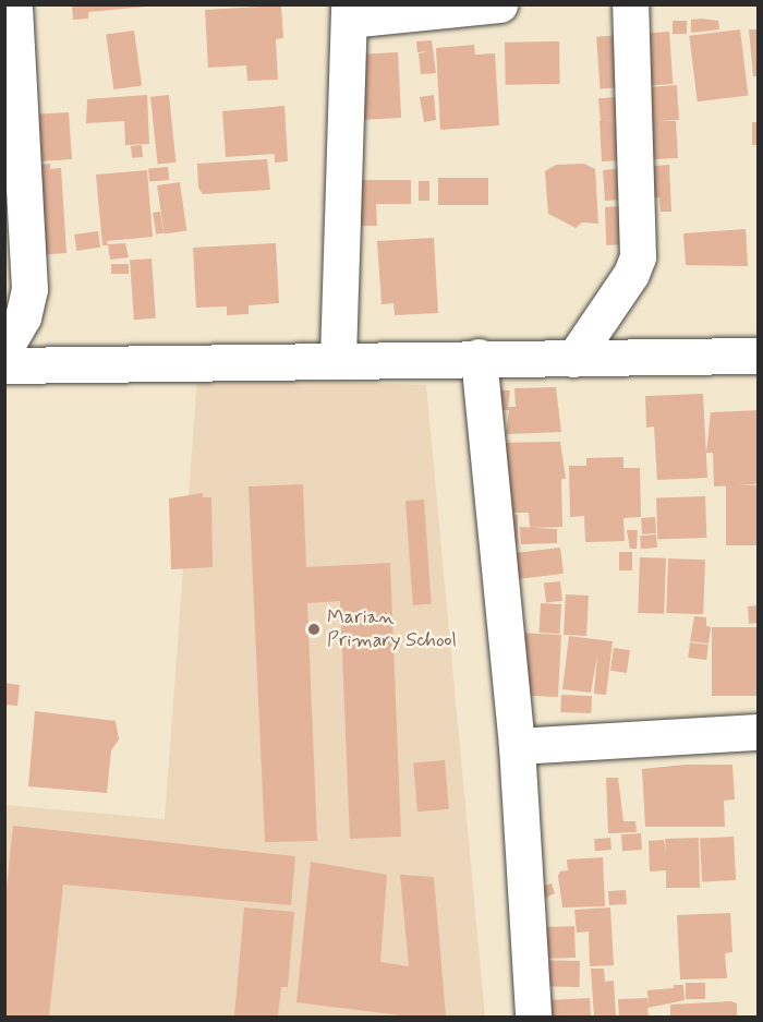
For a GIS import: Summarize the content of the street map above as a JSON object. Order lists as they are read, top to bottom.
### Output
{
  "places": ["Marian Primary School"]
}
